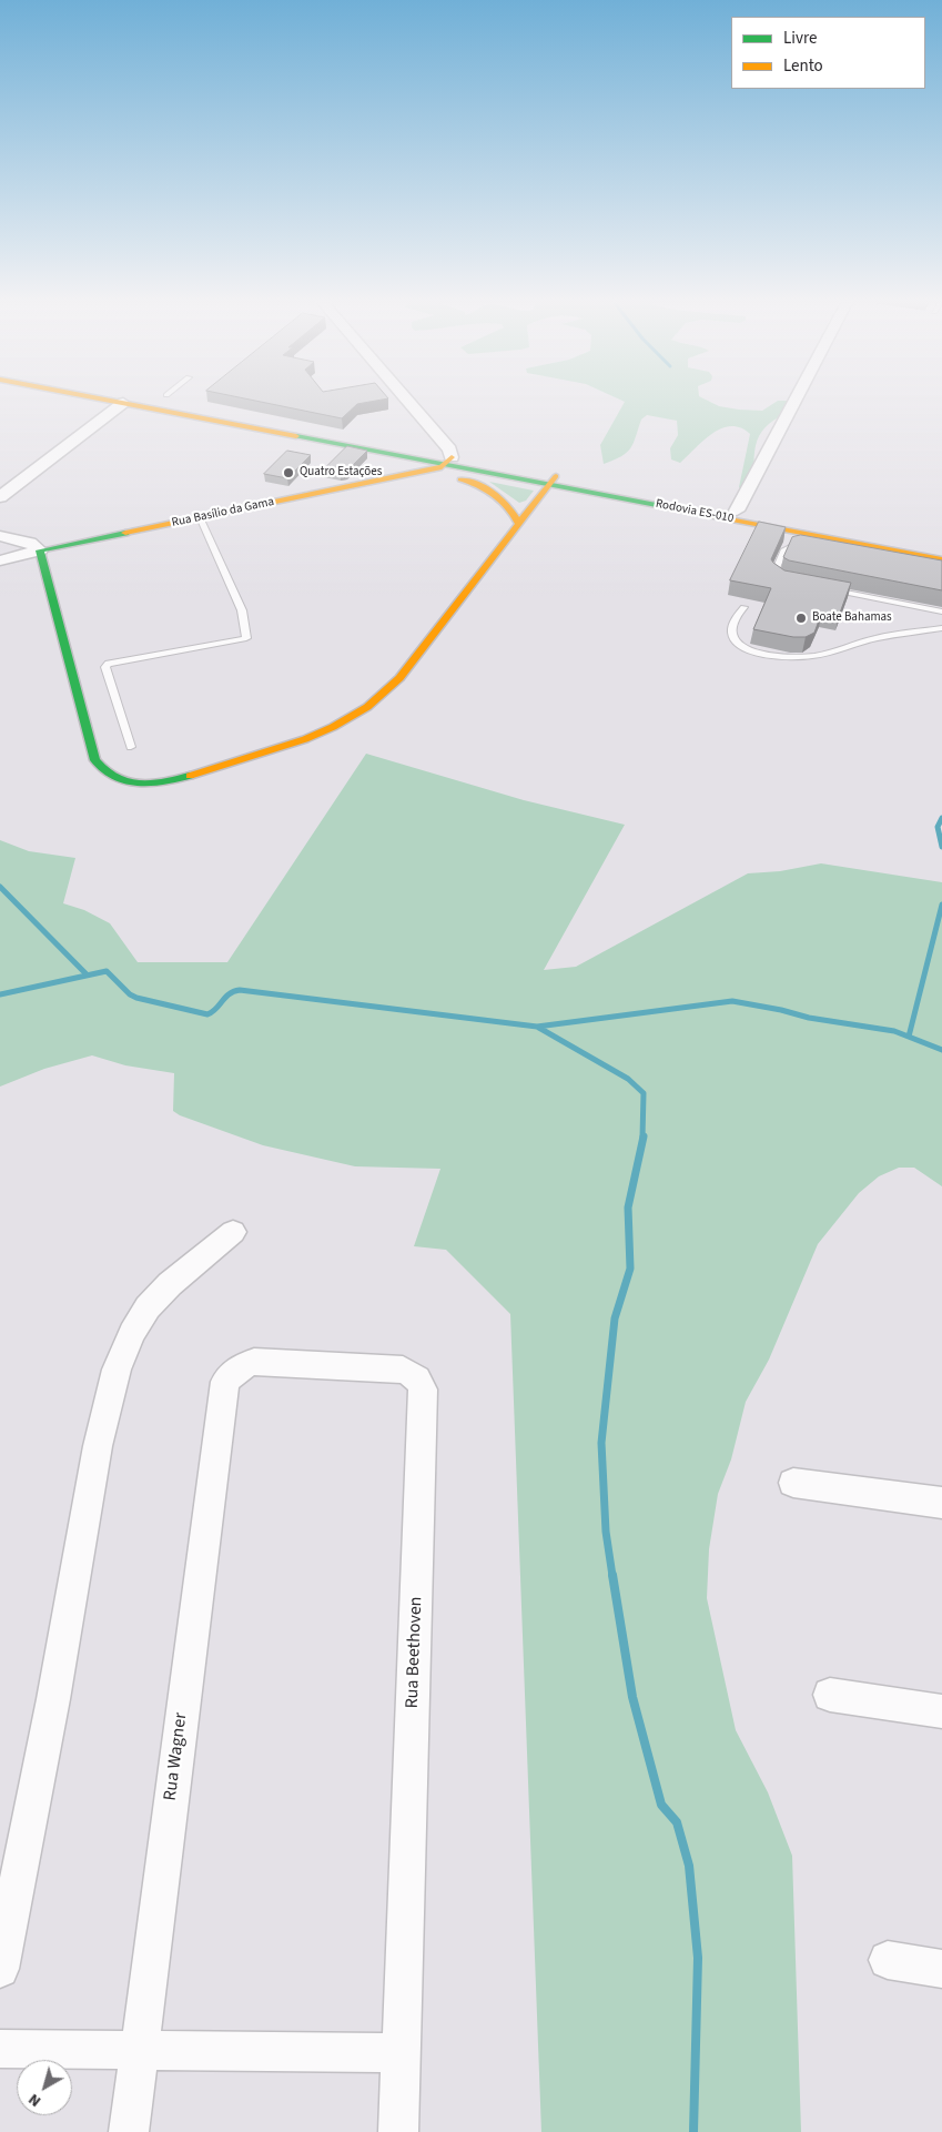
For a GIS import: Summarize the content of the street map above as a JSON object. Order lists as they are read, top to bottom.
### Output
{
  "streets": {
    "main road": ["Rodovia ES-010", "Rua Basílio da Gama"],
    "street": ["Rua Beethoven", "Rua Wagner"]
  },
  "crossings": [
    ["Rodovia ES-010", "Rua Basílio da Gama"],
    ["Rua Beethoven", "Rua Wagner"]
  ],
  "places": ["Quatro Estações", "Boate Bahamas"],
  "legend": ["Livre", "Lento"],
  "north": "bottom left"
}
